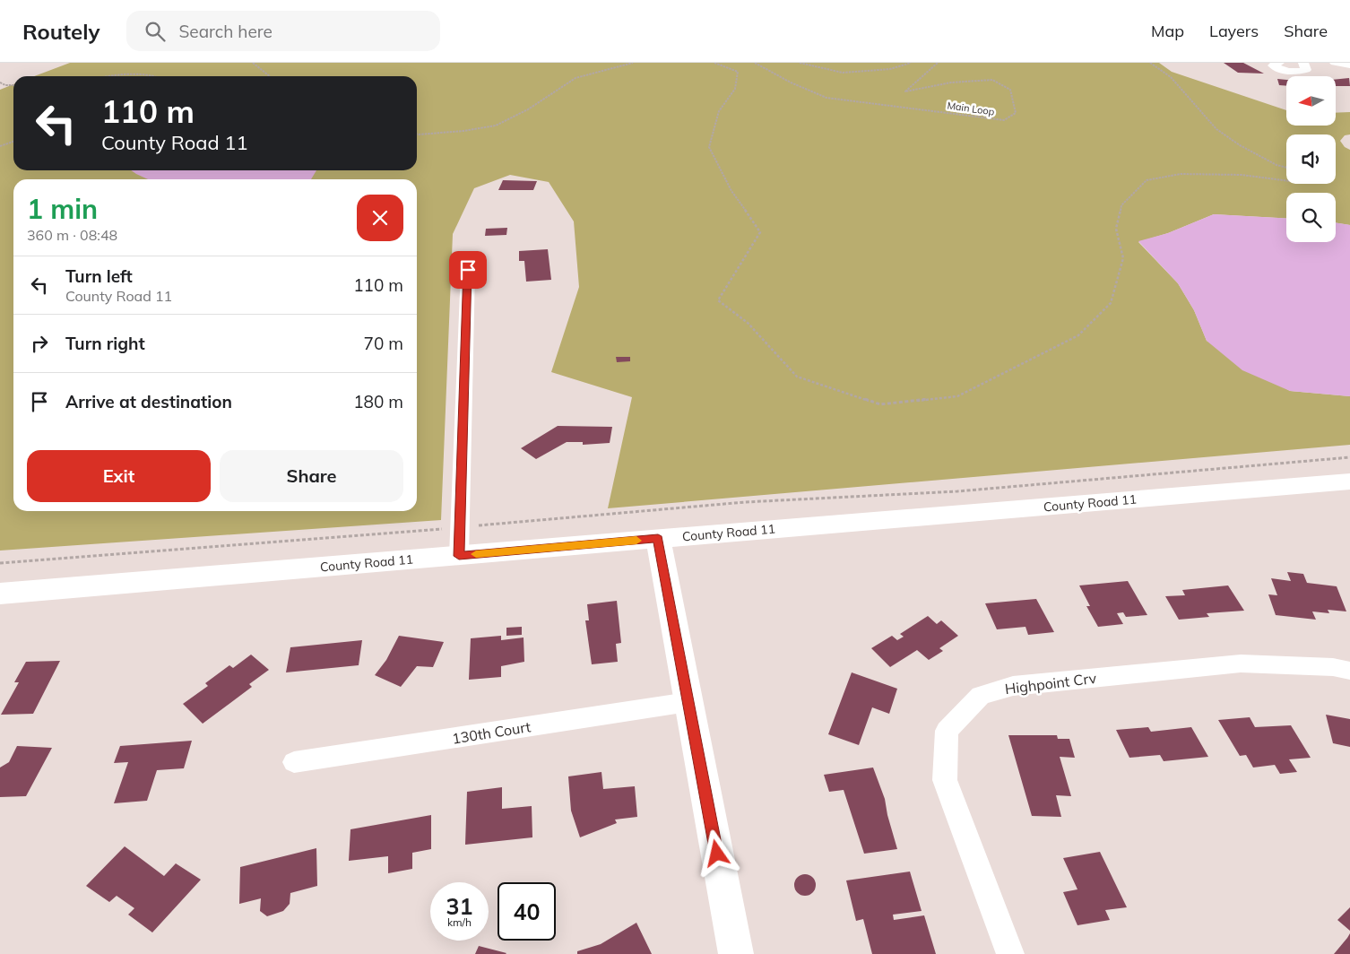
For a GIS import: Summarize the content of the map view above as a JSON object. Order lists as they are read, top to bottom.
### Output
{
  "streets": {
    "street": ["County Road 11", "Highpoint Crv", "130th Court"],
    "path": ["Main Loop"]
  },
  "north": "left",
  "page": {
    "header": "Routely",
    "search": "Search here",
    "nav": ["Map", "Layers", "Share"],
    "turn": ["110 m", "County Road 11"],
    "heading": ["1 min", "360 m · 08:48"],
    "list": [
      {
        "name": "Turn left",
        "note": "County Road 11",
        "value": "110 m"
      },
      {
        "name": "Turn right",
        "value": "70 m"
      },
      {
        "name": "Arrive at destination",
        "value": "180 m"
      }
    ],
    "buttons": ["Exit", "Share"],
    "speed": "31 km/h",
    "limit": "40"
  }
}
